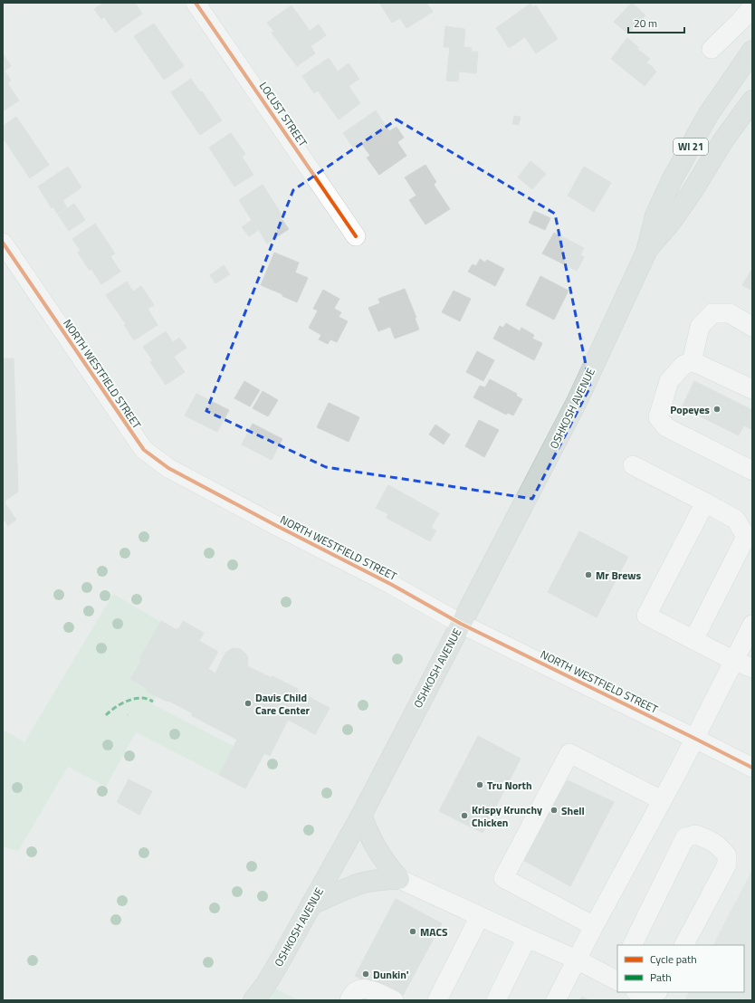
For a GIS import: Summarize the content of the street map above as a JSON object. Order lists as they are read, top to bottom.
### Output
{
  "streets": {
    "main road": ["WI 21", "OSHKOSH AVENUE"],
    "street": ["LOCUST STREET", "NORTH WESTFIELD STREET"]
  },
  "crossings": [
    ["NORTH WESTFIELD STREET", "OSHKOSH AVENUE"]
  ],
  "places": [
    "Popeyes",
    "Mr Brews",
    "Davis Child Care Center",
    "Tru North",
    "Shell",
    "Krispy Krunchy Chicken",
    "MACS",
    "Dunkin'"
  ],
  "legend": ["Cycle path", "Path"],
  "scale_bar": "20 m"
}
